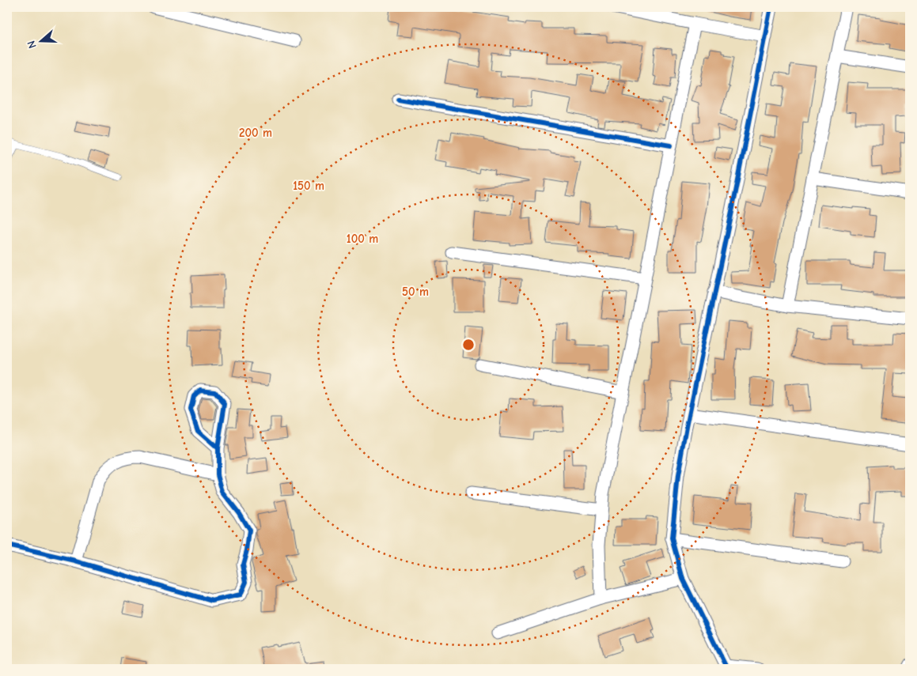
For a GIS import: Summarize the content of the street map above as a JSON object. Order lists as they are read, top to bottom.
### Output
{
  "north": "left",
  "rings": [
    "200 m",
    "150 m",
    "100 m",
    "50 m"
  ]
}
